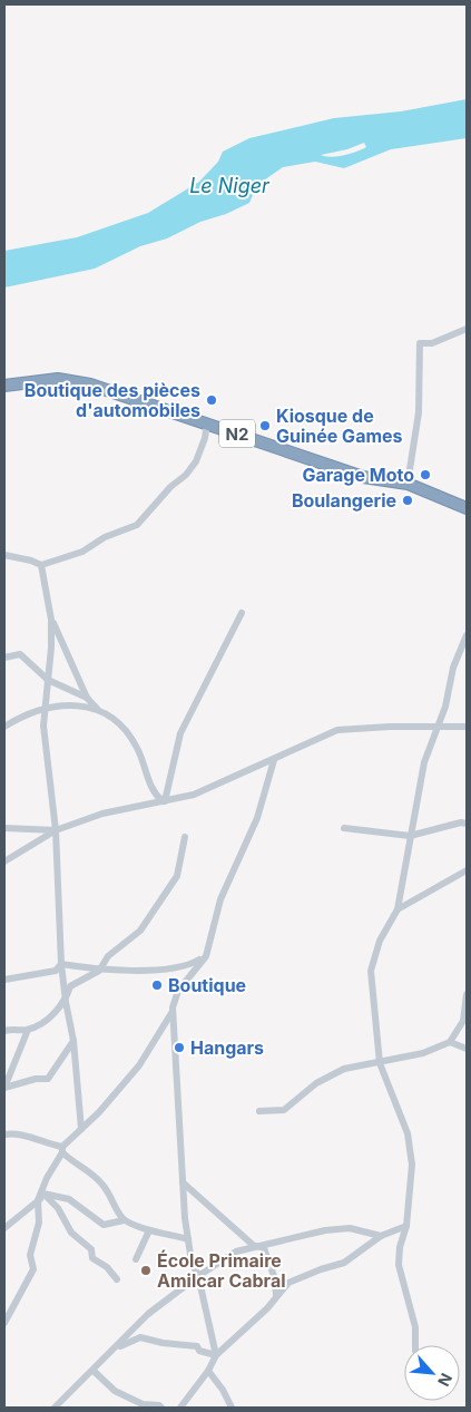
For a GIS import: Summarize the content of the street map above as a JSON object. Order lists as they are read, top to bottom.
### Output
{
  "streets": {
    "highway": ["N2"]
  },
  "water": ["Le Niger"],
  "places": [
    "Boutique des pièces d'automobiles",
    "Kiosque de Guinée Games",
    "Garage Moto",
    "Boulangerie",
    "Boutique",
    "Hangars",
    "École Primaire Amilcar Cabral"
  ],
  "north": "bottom right"
}
